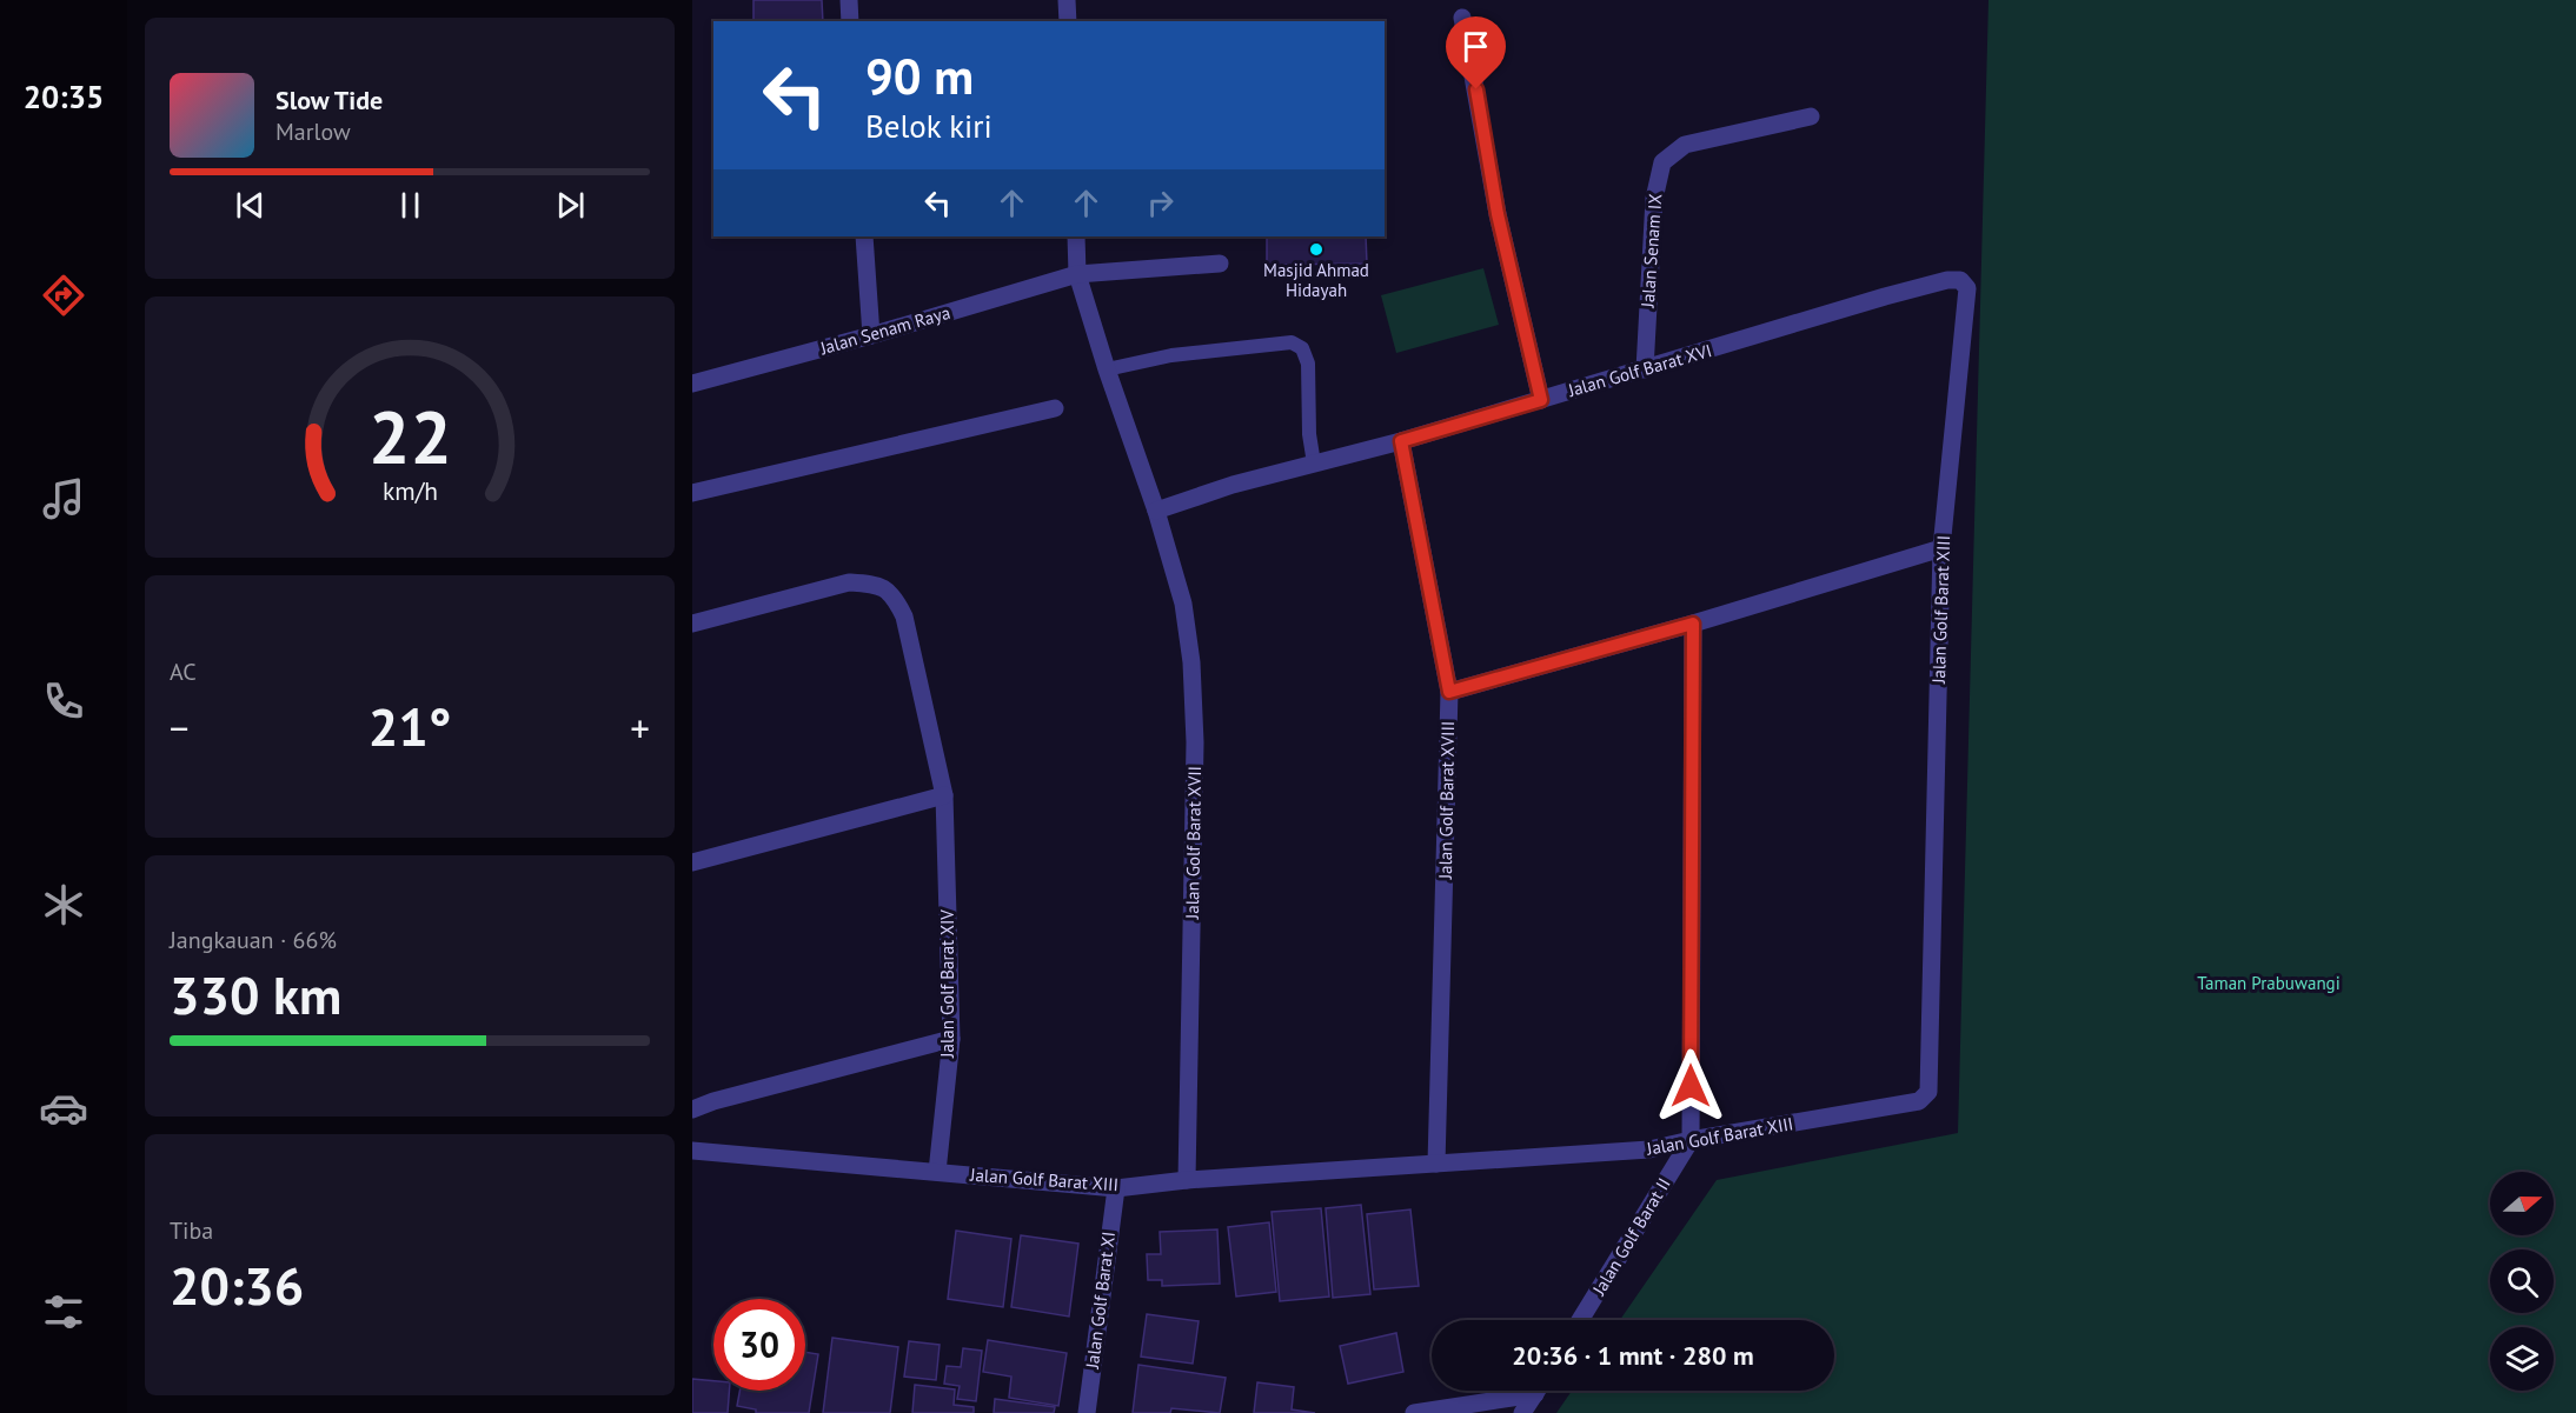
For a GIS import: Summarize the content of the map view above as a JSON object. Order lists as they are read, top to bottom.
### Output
{
  "streets": {
    "street": [
      "Jalan Senam IX",
      "Jalan Senam Raya",
      "Jalan Golf Barat XVI",
      "Jalan Golf Barat XIII",
      "Jalan Golf Barat XVIII",
      "Jalan Golf Barat XVII",
      "Jalan Golf Barat XIV",
      "Jalan Golf Barat II",
      "Jalan Golf Barat XI"
    ]
  },
  "crossings": [
    ["Jalan Senam IX", "Jalan Golf Barat XVI"],
    ["Jalan Senam Raya", "Jalan Golf Barat XVII"],
    ["Jalan Golf Barat XVI", "Jalan Golf Barat XIII"],
    ["Jalan Golf Barat XVI", "Jalan Golf Barat XVIII"],
    ["Jalan Golf Barat XVI", "Jalan Golf Barat XVII"],
    ["Jalan Golf Barat XIII", "Jalan Golf Barat XVIII"],
    ["Jalan Golf Barat XIII", "Jalan Golf Barat XVII"],
    ["Jalan Golf Barat XIII", "Jalan Golf Barat XIV"],
    ["Jalan Golf Barat XIII", "Jalan Golf Barat II"],
    ["Jalan Golf Barat XIII", "Jalan Golf Barat XI"]
  ],
  "parks": ["Taman Prabuwangi"],
  "places": ["Masjid Ahmad Hidayah"],
  "north": "right",
  "page": {
    "tabs": "20:35",
    "turn": ["90 m", "Belok kiri"],
    "song": ["Slow Tide", "Marlow"],
    "tile": [
      "AC",
      ["Jangkauan · 66%", "330 km"],
      ["Tiba", "20:36"]
    ],
    "heat": ["−", "21°", "+"],
    "limit": "30",
    "trip": "20:36 · 1 mnt · 280 m",
    "gauge": ["22", "km/h"]
  }
}
